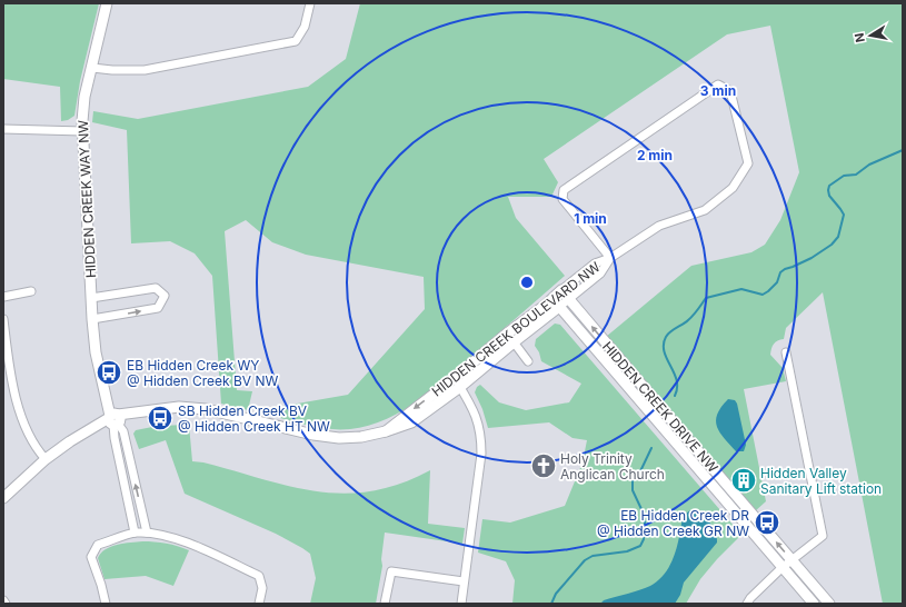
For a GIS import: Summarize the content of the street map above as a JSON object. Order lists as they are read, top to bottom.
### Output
{
  "streets": {
    "street": ["HIDDEN CREEK WAY NW", "HIDDEN CREEK BOULEVARD NW", "HIDDEN CREEK DRIVE NW"]
  },
  "crossings": [
    ["HIDDEN CREEK WAY NW", "HIDDEN CREEK BOULEVARD NW"],
    ["HIDDEN CREEK BOULEVARD NW", "HIDDEN CREEK DRIVE NW"]
  ],
  "places": {
    "bus stop": ["EB Hidden Creek WY @ Hidden Creek BV NW", "SB Hidden Creek BV @ Hidden Creek HT NW", "EB Hidden Creek DR @ Hidden Creek GR NW"],
    "church": ["Holy Trinity Anglican Church"],
    "building": ["Hidden Valley Sanitary Lift station"]
  },
  "north": "left",
  "rings": ["3 min", "2 min", "1 min"]
}
